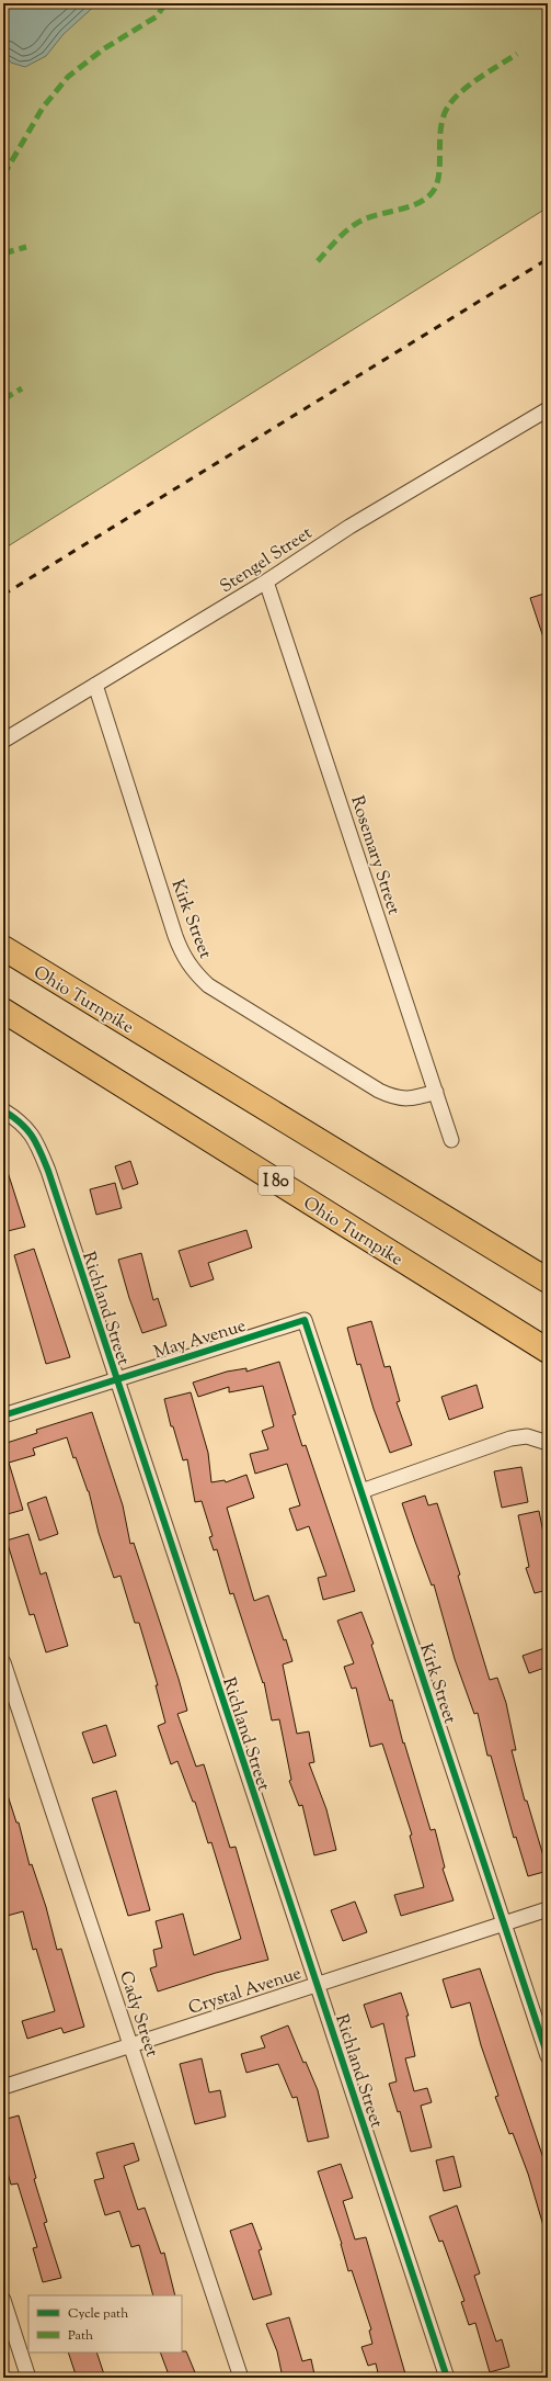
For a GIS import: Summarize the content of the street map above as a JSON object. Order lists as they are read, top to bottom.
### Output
{
  "streets": {
    "highway": ["Ohio Turnpike", "I 80"],
    "street": [
      "Stengel Street",
      "Rosemary Street",
      "Kirk Street",
      "Richland Street",
      "May Avenue",
      "Crystal Avenue",
      "Cady Street"
    ]
  },
  "crossings": [
    ["Stengel Street", "Rosemary Street"],
    ["Stengel Street", "Kirk Street"],
    ["Rosemary Street", "Kirk Street"],
    ["Kirk Street", "May Avenue"],
    ["Kirk Street", "Crystal Avenue"],
    ["Richland Street", "May Avenue"],
    ["Richland Street", "Crystal Avenue"],
    ["Crystal Avenue", "Cady Street"]
  ],
  "legend": ["Cycle path", "Path"]
}
